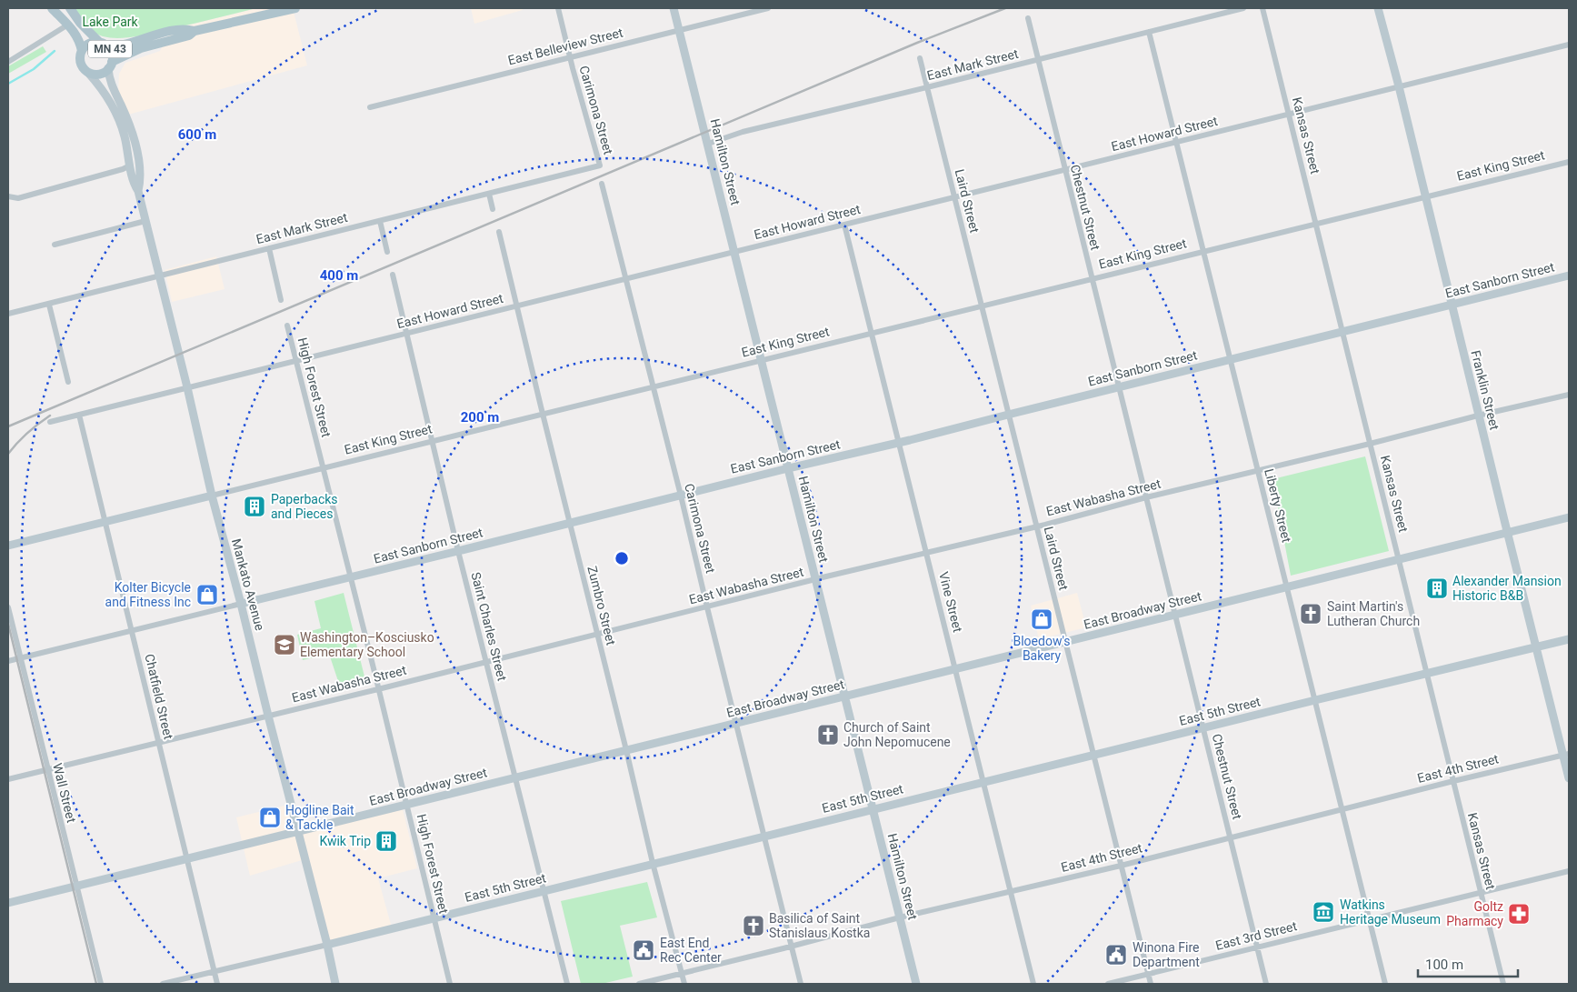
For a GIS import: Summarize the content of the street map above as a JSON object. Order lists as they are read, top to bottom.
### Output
{
  "streets": {
    "main road": ["MN 43", "Mankato Avenue"],
    "street": [
      "East Belleview Street",
      "East Mark Street",
      "Carimona Street",
      "East Howard Street",
      "Kansas Street",
      "Hamilton Street",
      "East King Street",
      "Laird Street",
      "Chestnut Street",
      "East Sanborn Street",
      "High Forest Street",
      "Franklin Street",
      "East Wabasha Street",
      "Liberty Street",
      "Vine Street",
      "Zumbro Street",
      "East Broadway Street",
      "Saint Charles Street",
      "Chatfield Street",
      "East 5th Street",
      "East 4th Street",
      "Wall Street",
      "East 3rd Street"
    ]
  },
  "crossings": [
    ["East Belleview Street", "Carimona Street"],
    ["East Belleview Street", "Hamilton Street"],
    ["MN 43", "Mankato Avenue"],
    ["East Mark Street", "Carimona Street"],
    ["East Mark Street", "Hamilton Street"],
    ["East Mark Street", "Laird Street"],
    ["East Mark Street", "Chestnut Street"],
    ["East Mark Street", "Liberty Street"],
    ["East Mark Street", "Mankato Avenue"],
    ["Carimona Street", "East Howard Street"],
    ["Carimona Street", "East King Street"],
    ["Carimona Street", "East Sanborn Street"],
    ["Carimona Street", "East Wabasha Street"],
    ["Carimona Street", "East Broadway Street"],
    ["Carimona Street", "East 5th Street"],
    ["Carimona Street", "East 4th Street"],
    ["East Howard Street", "Kansas Street"],
    ["East Howard Street", "Hamilton Street"],
    ["East Howard Street", "Laird Street"],
    ["East Howard Street", "Chestnut Street"],
    ["East Howard Street", "High Forest Street"],
    ["East Howard Street", "Franklin Street"],
    ["East Howard Street", "Liberty Street"],
    ["East Howard Street", "Mankato Avenue"],
    ["East Howard Street", "Vine Street"],
    ["East Howard Street", "Zumbro Street"],
    ["East Howard Street", "Saint Charles Street"],
    ["East Howard Street", "Chatfield Street"],
    ["Kansas Street", "East King Street"],
    ["Kansas Street", "East Sanborn Street"],
    ["Kansas Street", "East Wabasha Street"],
    ["Kansas Street", "East Broadway Street"],
    ["Kansas Street", "East 5th Street"],
    ["Kansas Street", "East 4th Street"],
    ["Kansas Street", "East 3rd Street"],
    ["Hamilton Street", "East King Street"],
    ["Hamilton Street", "East Sanborn Street"],
    ["Hamilton Street", "East Wabasha Street"],
    ["Hamilton Street", "East Broadway Street"],
    ["Hamilton Street", "East 5th Street"],
    ["Hamilton Street", "East 4th Street"],
    ["East King Street", "Laird Street"],
    ["East King Street", "Chestnut Street"],
    ["East King Street", "High Forest Street"],
    ["East King Street", "Franklin Street"],
    ["East King Street", "Liberty Street"],
    ["East King Street", "Mankato Avenue"],
    ["East King Street", "Vine Street"],
    ["East King Street", "Zumbro Street"],
    ["East King Street", "Saint Charles Street"],
    ["East King Street", "Chatfield Street"],
    ["Laird Street", "East Sanborn Street"],
    ["Laird Street", "East Wabasha Street"],
    ["Laird Street", "East Broadway Street"],
    ["Laird Street", "East 5th Street"],
    ["Laird Street", "East 4th Street"],
    ["Laird Street", "East 3rd Street"],
    ["Chestnut Street", "East Sanborn Street"],
    ["Chestnut Street", "East Wabasha Street"],
    ["Chestnut Street", "East Broadway Street"],
    ["Chestnut Street", "East 5th Street"],
    ["Chestnut Street", "East 4th Street"],
    ["Chestnut Street", "East 3rd Street"],
    ["East Sanborn Street", "High Forest Street"],
    ["East Sanborn Street", "Franklin Street"],
    ["East Sanborn Street", "Liberty Street"],
    ["East Sanborn Street", "Mankato Avenue"],
    ["East Sanborn Street", "Vine Street"],
    ["East Sanborn Street", "Zumbro Street"],
    ["East Sanborn Street", "Saint Charles Street"],
    ["East Sanborn Street", "Chatfield Street"],
    ["East Sanborn Street", "Wall Street"],
    ["High Forest Street", "East Wabasha Street"],
    ["High Forest Street", "East Broadway Street"],
    ["High Forest Street", "East 5th Street"],
    ["Franklin Street", "East Wabasha Street"],
    ["Franklin Street", "East Broadway Street"],
    ["Franklin Street", "East 5th Street"],
    ["Franklin Street", "East 4th Street"],
    ["East Wabasha Street", "Liberty Street"],
    ["East Wabasha Street", "Mankato Avenue"],
    ["East Wabasha Street", "Vine Street"],
    ["East Wabasha Street", "Zumbro Street"],
    ["East Wabasha Street", "Saint Charles Street"],
    ["East Wabasha Street", "Chatfield Street"],
    ["East Wabasha Street", "Wall Street"],
    ["Liberty Street", "East Broadway Street"],
    ["Liberty Street", "East 5th Street"],
    ["Liberty Street", "East 4th Street"],
    ["Liberty Street", "East 3rd Street"],
    ["Mankato Avenue", "East Broadway Street"],
    ["Mankato Avenue", "East 5th Street"],
    ["Vine Street", "East Broadway Street"],
    ["Vine Street", "East 5th Street"],
    ["Vine Street", "East 4th Street"],
    ["Zumbro Street", "East Broadway Street"],
    ["Zumbro Street", "East 5th Street"],
    ["Zumbro Street", "East 4th Street"],
    ["East Broadway Street", "Saint Charles Street"],
    ["East Broadway Street", "Chatfield Street"],
    ["East Broadway Street", "Wall Street"],
    ["Saint Charles Street", "East 5th Street"],
    ["Chatfield Street", "East 5th Street"]
  ],
  "parks": ["Lake Park"],
  "places": {
    "building": ["Paperbacks and Pieces", "Alexander Mansion Historic B&B", "Kwik Trip"],
    "shop": ["Kolter Bicycle and Fitness Inc", "Bloedow's Bakery", "Hogline Bait & Tackle"],
    "church": ["Saint Martin's Lutheran Church", "Church of Saint John Nepomucene", "Basilica of Saint Stanislaus Kostka"],
    "school or university": ["Washington–Kosciusko Elementary School"],
    "museum": ["Watkins Heritage Museum"],
    "pharmacy": ["Goltz Pharmacy"],
    "public building": ["East End Rec Center", "Winona Fire Department"]
  },
  "scale_bar": "100 m",
  "rings": ["600 m", "400 m", "200 m"]
}
